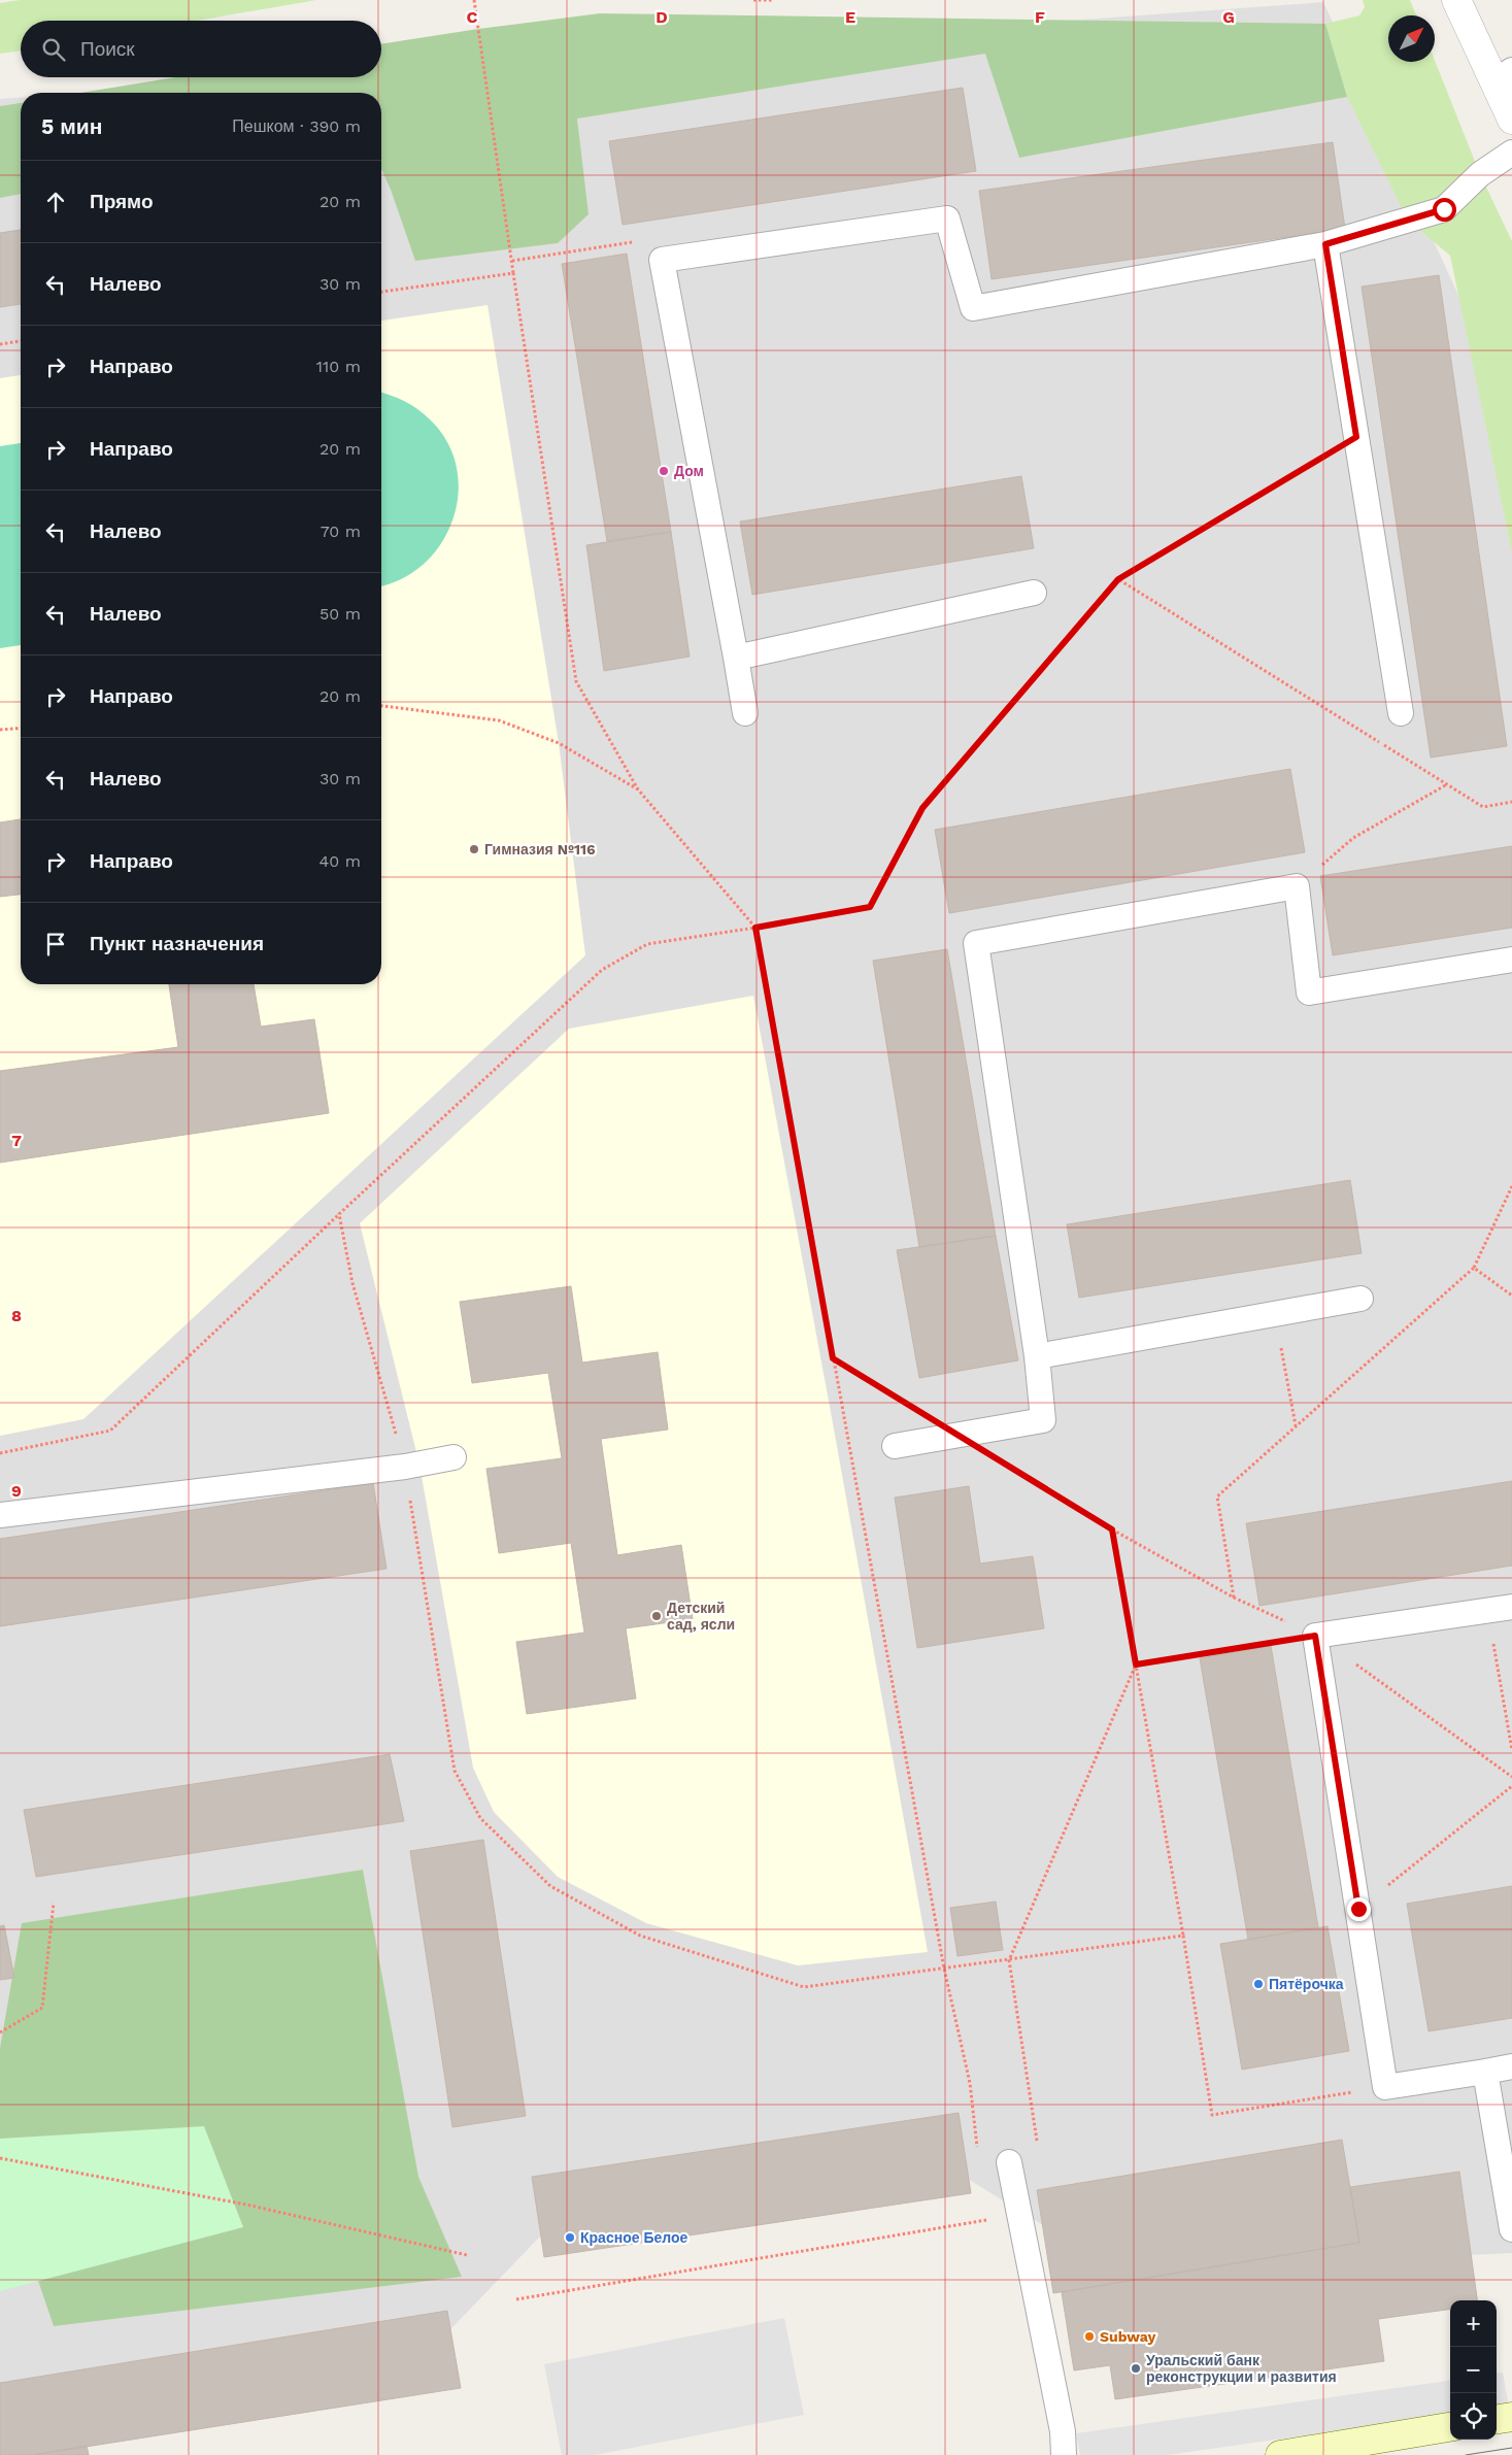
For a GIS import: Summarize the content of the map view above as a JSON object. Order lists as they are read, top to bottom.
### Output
{
  "places": [
    "Дом",
    "Гимназия №116",
    "Детский сад, ясли",
    "Пятёрочка",
    "Красное Белое",
    "Subway",
    "Уральский банк реконструкции и развития"
  ],
  "north": "top right",
  "page": {
    "search": "Поиск",
    "heading": ["5 мин", "Пешком · 390 m"],
    "list": [
      ["Прямо", "20 m"],
      ["Налево", "30 m"],
      ["Направо", "110 m"],
      ["Направо", "20 m"],
      ["Налево", "70 m"],
      ["Налево", "50 m"],
      ["Направо", "20 m"],
      ["Налево", "30 m"],
      ["Направо", "40 m"],
      "Пункт назначения"
    ],
    "map_buttons": ["+", "−"]
  },
  "grid": {
    "columns": [
      "C",
      "D",
      "E",
      "F",
      "G"
    ],
    "rows": ["7", "8", "9"]
  }
}
